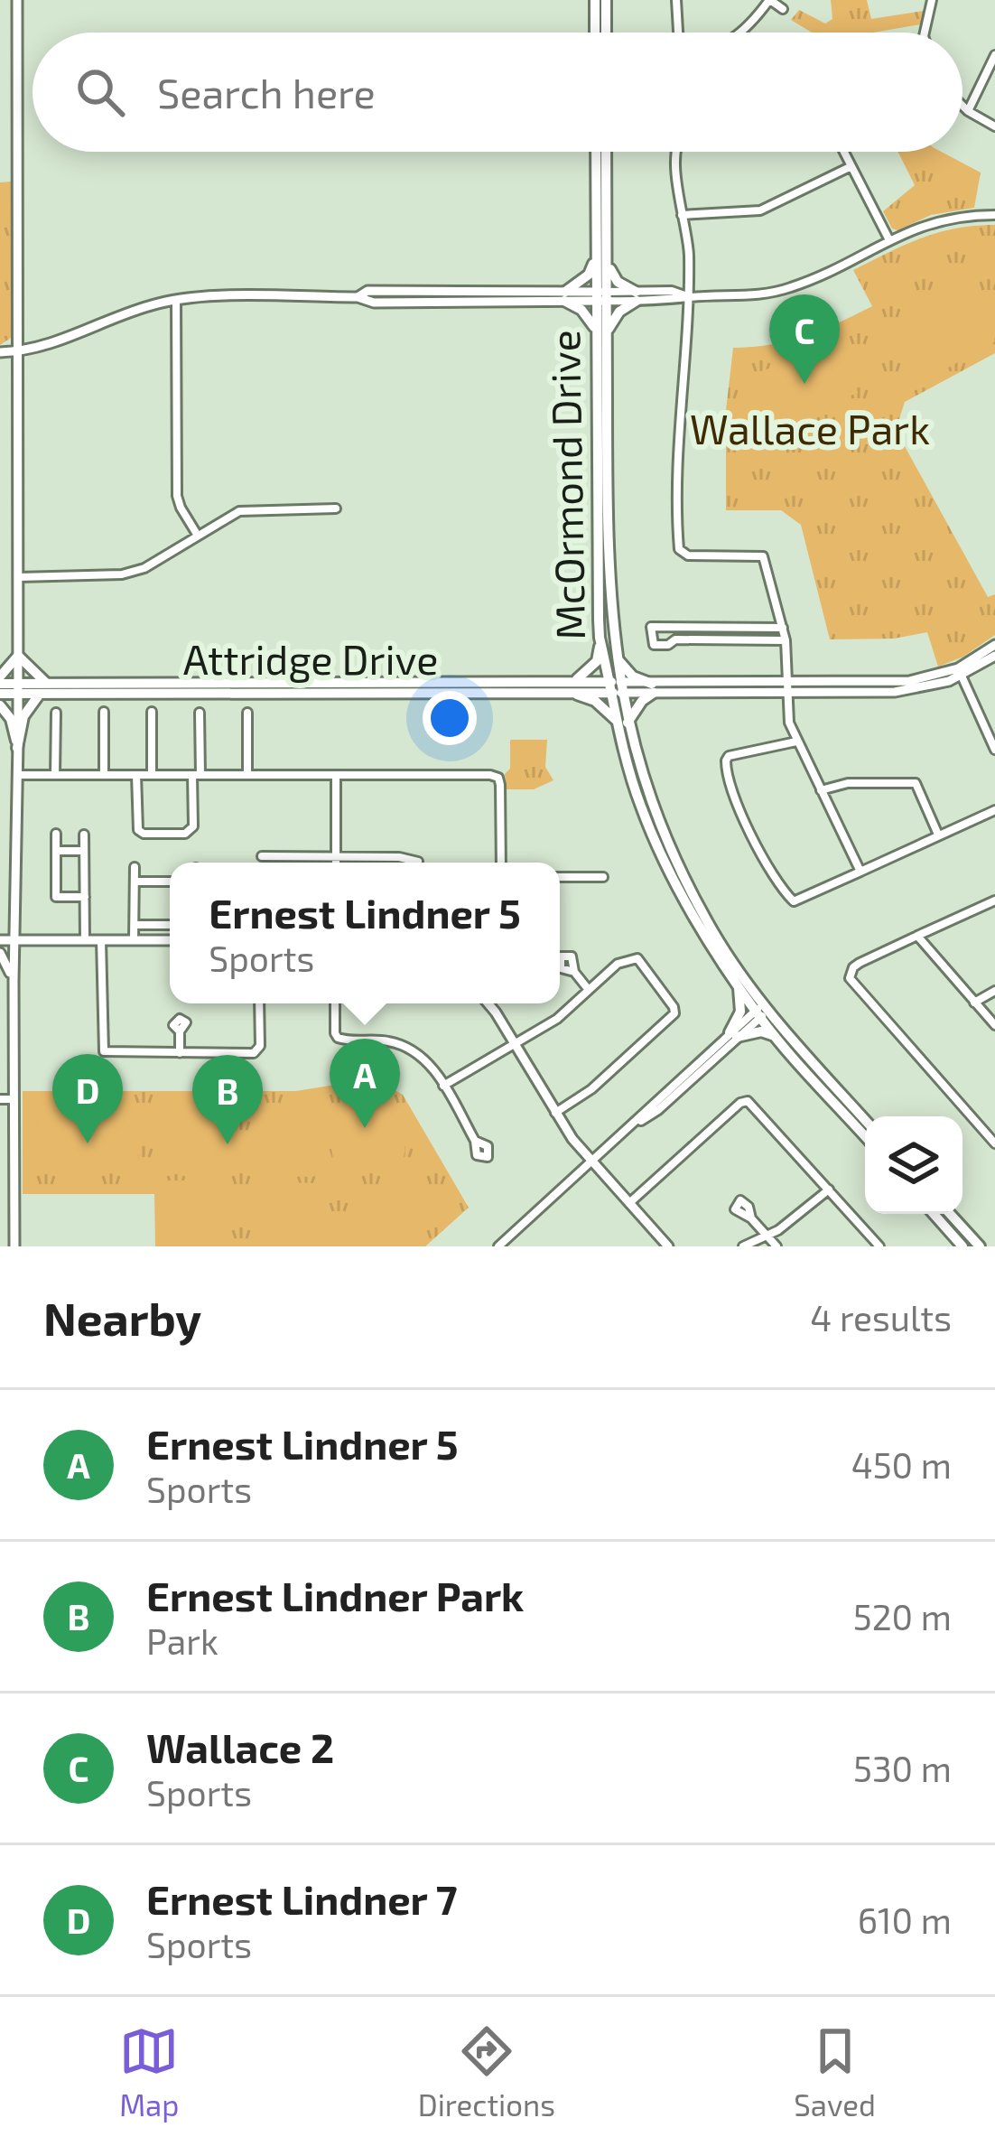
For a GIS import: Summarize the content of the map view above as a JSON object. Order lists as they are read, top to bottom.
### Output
{
  "streets": {
    "main road": ["McOrmond Drive", "Attridge Drive"]
  },
  "crossings": [
    ["McOrmond Drive", "Attridge Drive"]
  ],
  "parks": ["Wallace Park"],
  "page": {
    "search": "Search here",
    "pins": [
      "C",
      "A",
      "D",
      "B"
    ],
    "popup": ["Ernest Lindner 5", "Sports"],
    "heading": ["Nearby", "4 results"],
    "list": [
      {
        "mark": "A",
        "name": "Ernest Lindner 5",
        "note": "Sports",
        "value": "450 m"
      },
      {
        "mark": "B",
        "name": "Ernest Lindner Park",
        "note": "Park",
        "value": "520 m"
      },
      {
        "mark": "C",
        "name": "Wallace 2",
        "note": "Sports",
        "value": "530 m"
      },
      {
        "mark": "D",
        "name": "Ernest Lindner 7",
        "note": "Sports",
        "value": "610 m"
      }
    ],
    "nav": ["Map", "Directions", "Saved"]
  }
}
